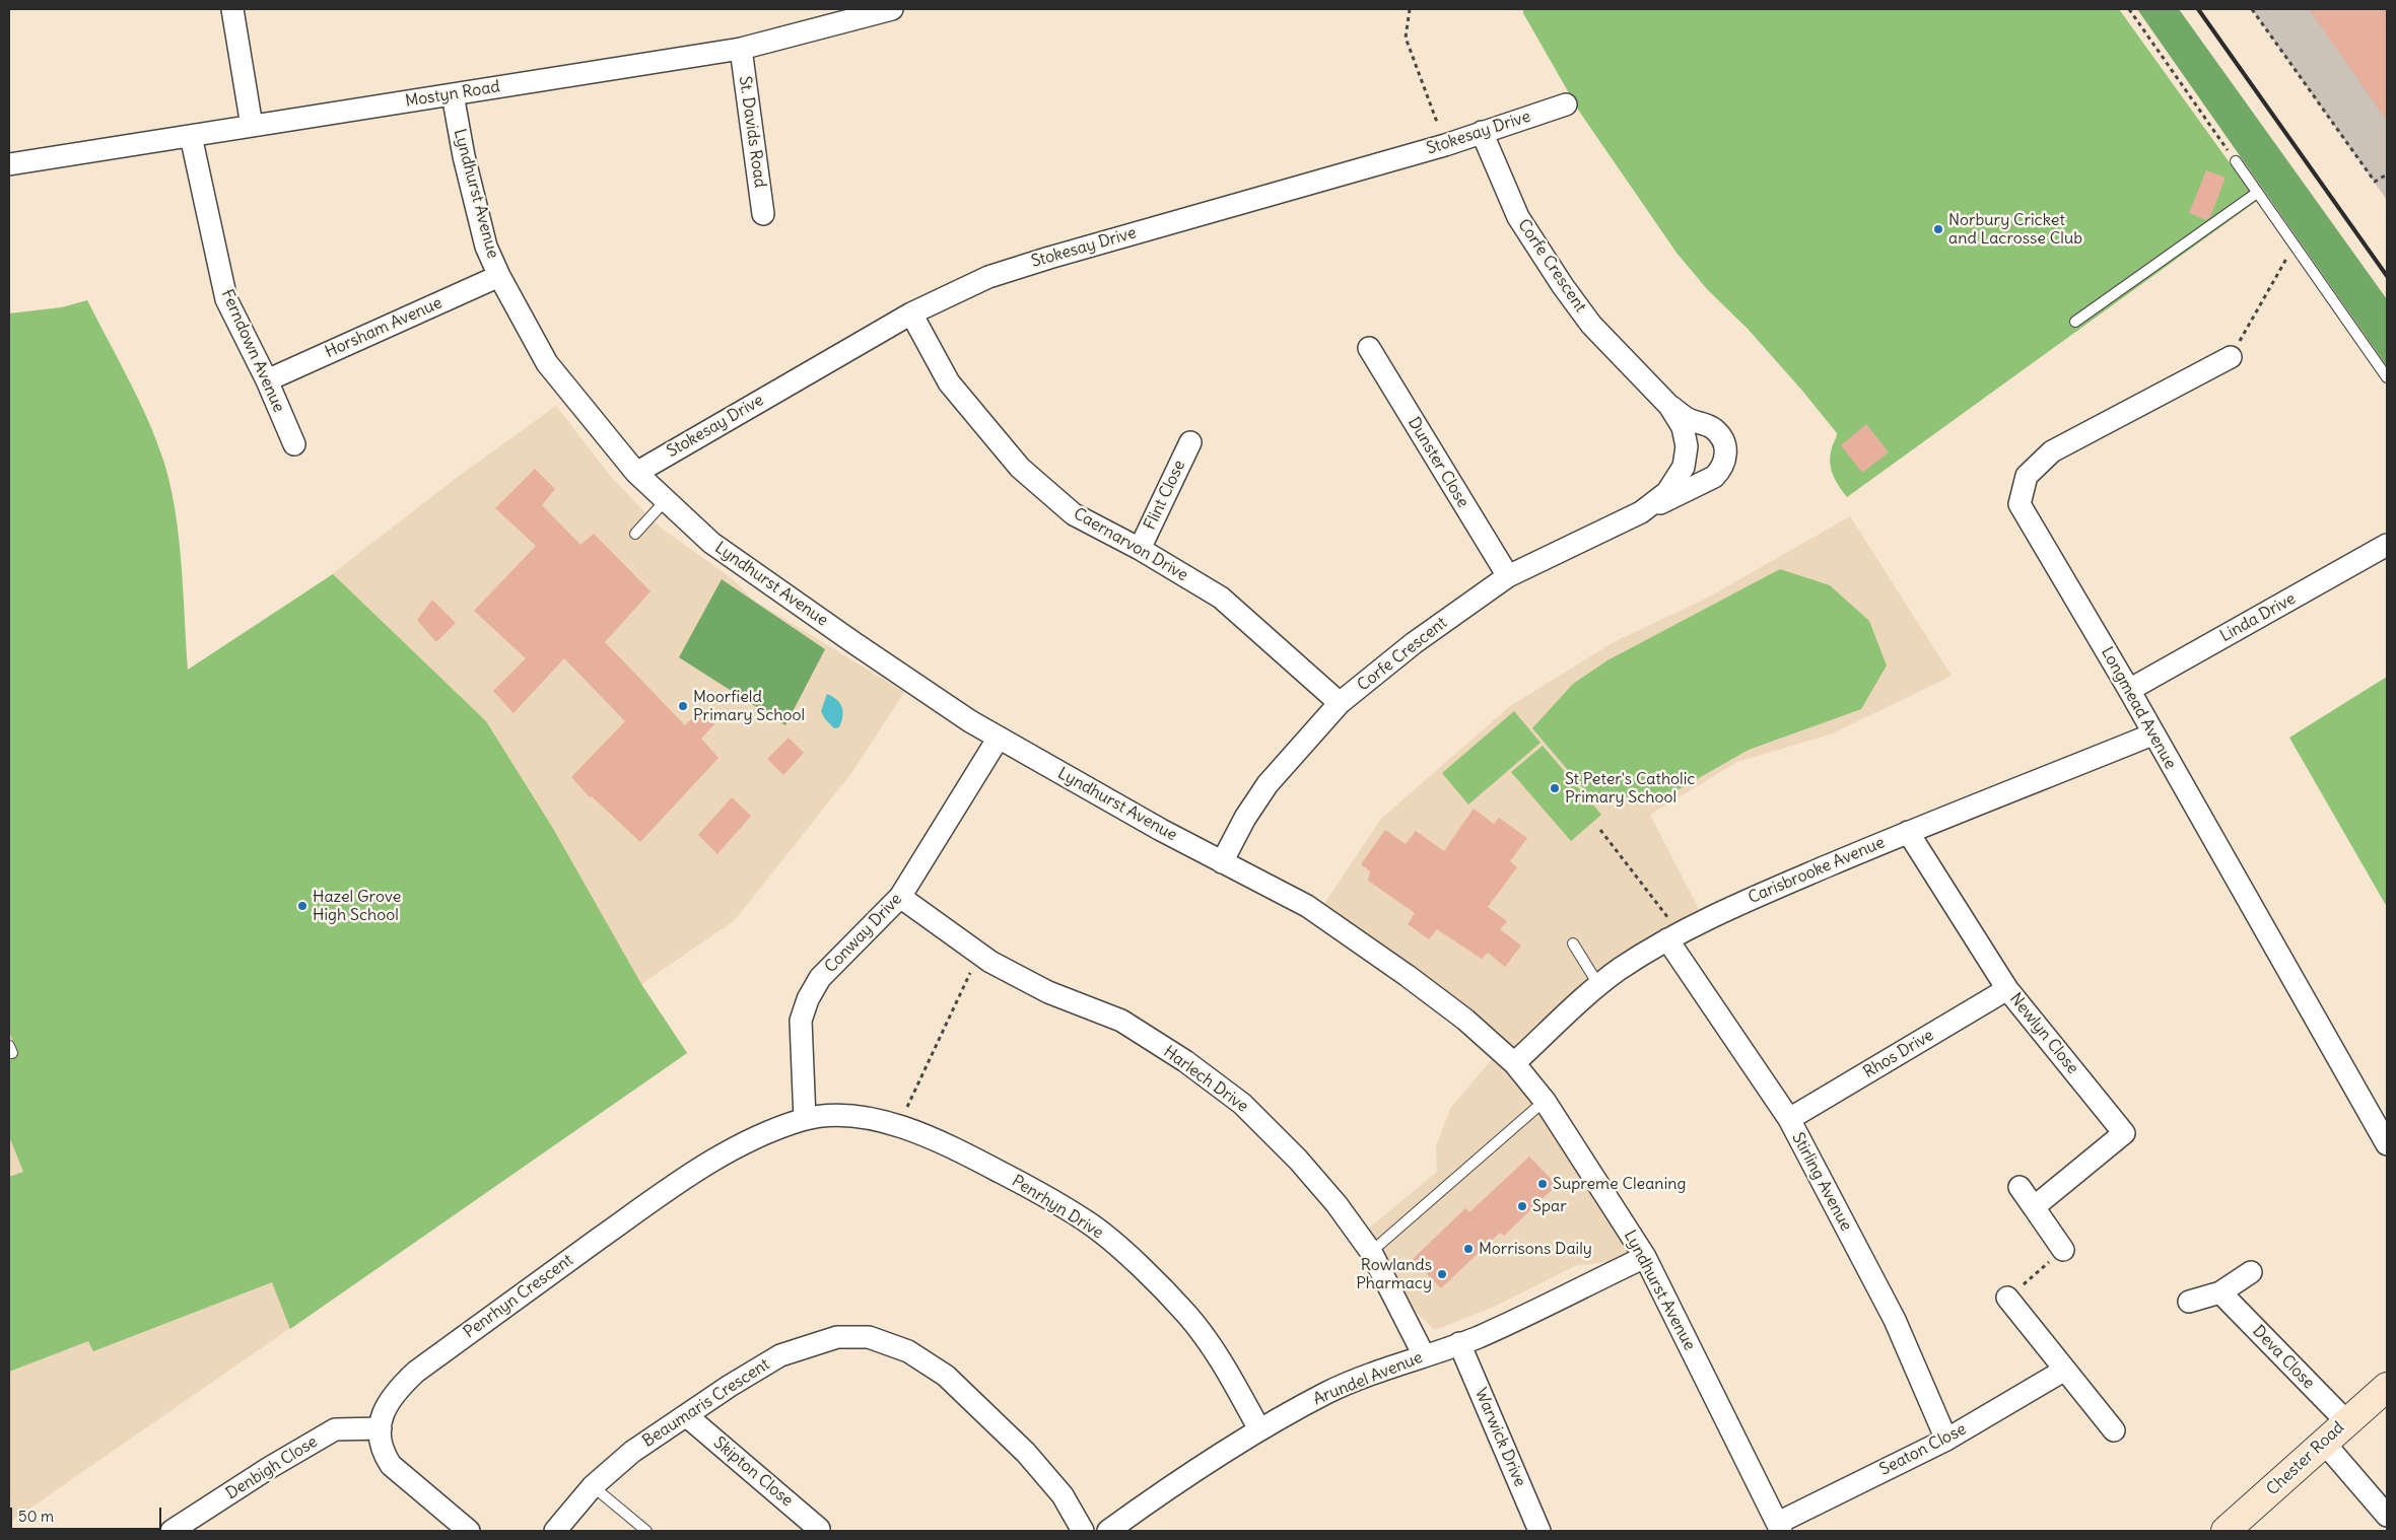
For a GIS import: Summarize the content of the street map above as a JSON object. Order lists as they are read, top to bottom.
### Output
{
  "streets": {
    "street": [
      "Mostyn Road",
      "St. Davids Road",
      "Stokesay Drive",
      "Lyndhurst Avenue",
      "Corfe Crescent",
      "Horsham Avenue",
      "Ferndown Avenue",
      "Dunster Close",
      "Flint Close",
      "Caernarvon Drive",
      "Linda Drive",
      "Longmead Avenue",
      "Carisbrooke Avenue",
      "Conway Drive",
      "Newlyn Close",
      "Rhos Drive",
      "Harlech Drive",
      "Stirling Avenue",
      "Penrhyn Drive",
      "Penrhyn Crescent",
      "Deva Close",
      "Arundel Avenue",
      "Beaumaris Crescent",
      "Warwick Drive",
      "Seaton Close",
      "Chester Road",
      "Denbigh Close",
      "Skipton Close"
    ]
  },
  "crossings": [
    ["Mostyn Road", "St. Davids Road"],
    ["Mostyn Road", "Lyndhurst Avenue"],
    ["Mostyn Road", "Ferndown Avenue"],
    ["Stokesay Drive", "Lyndhurst Avenue"],
    ["Stokesay Drive", "Corfe Crescent"],
    ["Stokesay Drive", "Caernarvon Drive"],
    ["Lyndhurst Avenue", "Corfe Crescent"],
    ["Lyndhurst Avenue", "Horsham Avenue"],
    ["Lyndhurst Avenue", "Carisbrooke Avenue"],
    ["Lyndhurst Avenue", "Conway Drive"],
    ["Lyndhurst Avenue", "Arundel Avenue"],
    ["Lyndhurst Avenue", "Seaton Close"],
    ["Corfe Crescent", "Dunster Close"],
    ["Corfe Crescent", "Caernarvon Drive"],
    ["Horsham Avenue", "Ferndown Avenue"],
    ["Flint Close", "Caernarvon Drive"],
    ["Linda Drive", "Longmead Avenue"],
    ["Longmead Avenue", "Carisbrooke Avenue"],
    ["Carisbrooke Avenue", "Newlyn Close"],
    ["Carisbrooke Avenue", "Stirling Avenue"],
    ["Conway Drive", "Harlech Drive"],
    ["Conway Drive", "Penrhyn Drive"],
    ["Conway Drive", "Penrhyn Crescent"],
    ["Newlyn Close", "Rhos Drive"],
    ["Rhos Drive", "Stirling Avenue"],
    ["Harlech Drive", "Arundel Avenue"],
    ["Stirling Avenue", "Seaton Close"],
    ["Penrhyn Drive", "Penrhyn Crescent"],
    ["Penrhyn Drive", "Arundel Avenue"],
    ["Penrhyn Crescent", "Denbigh Close"],
    ["Deva Close", "Chester Road"],
    ["Arundel Avenue", "Warwick Drive"],
    ["Beaumaris Crescent", "Skipton Close"]
  ],
  "places": [
    "Norbury Cricket and Lacrosse Club",
    "Moorfield Primary School",
    "St Peter's Catholic Primary School",
    "Hazel Grove High School",
    "Supreme Cleaning",
    "Spar",
    "Morrisons Daily",
    "Rowlands Pharmacy"
  ],
  "scale_bar": "50 m"
}
